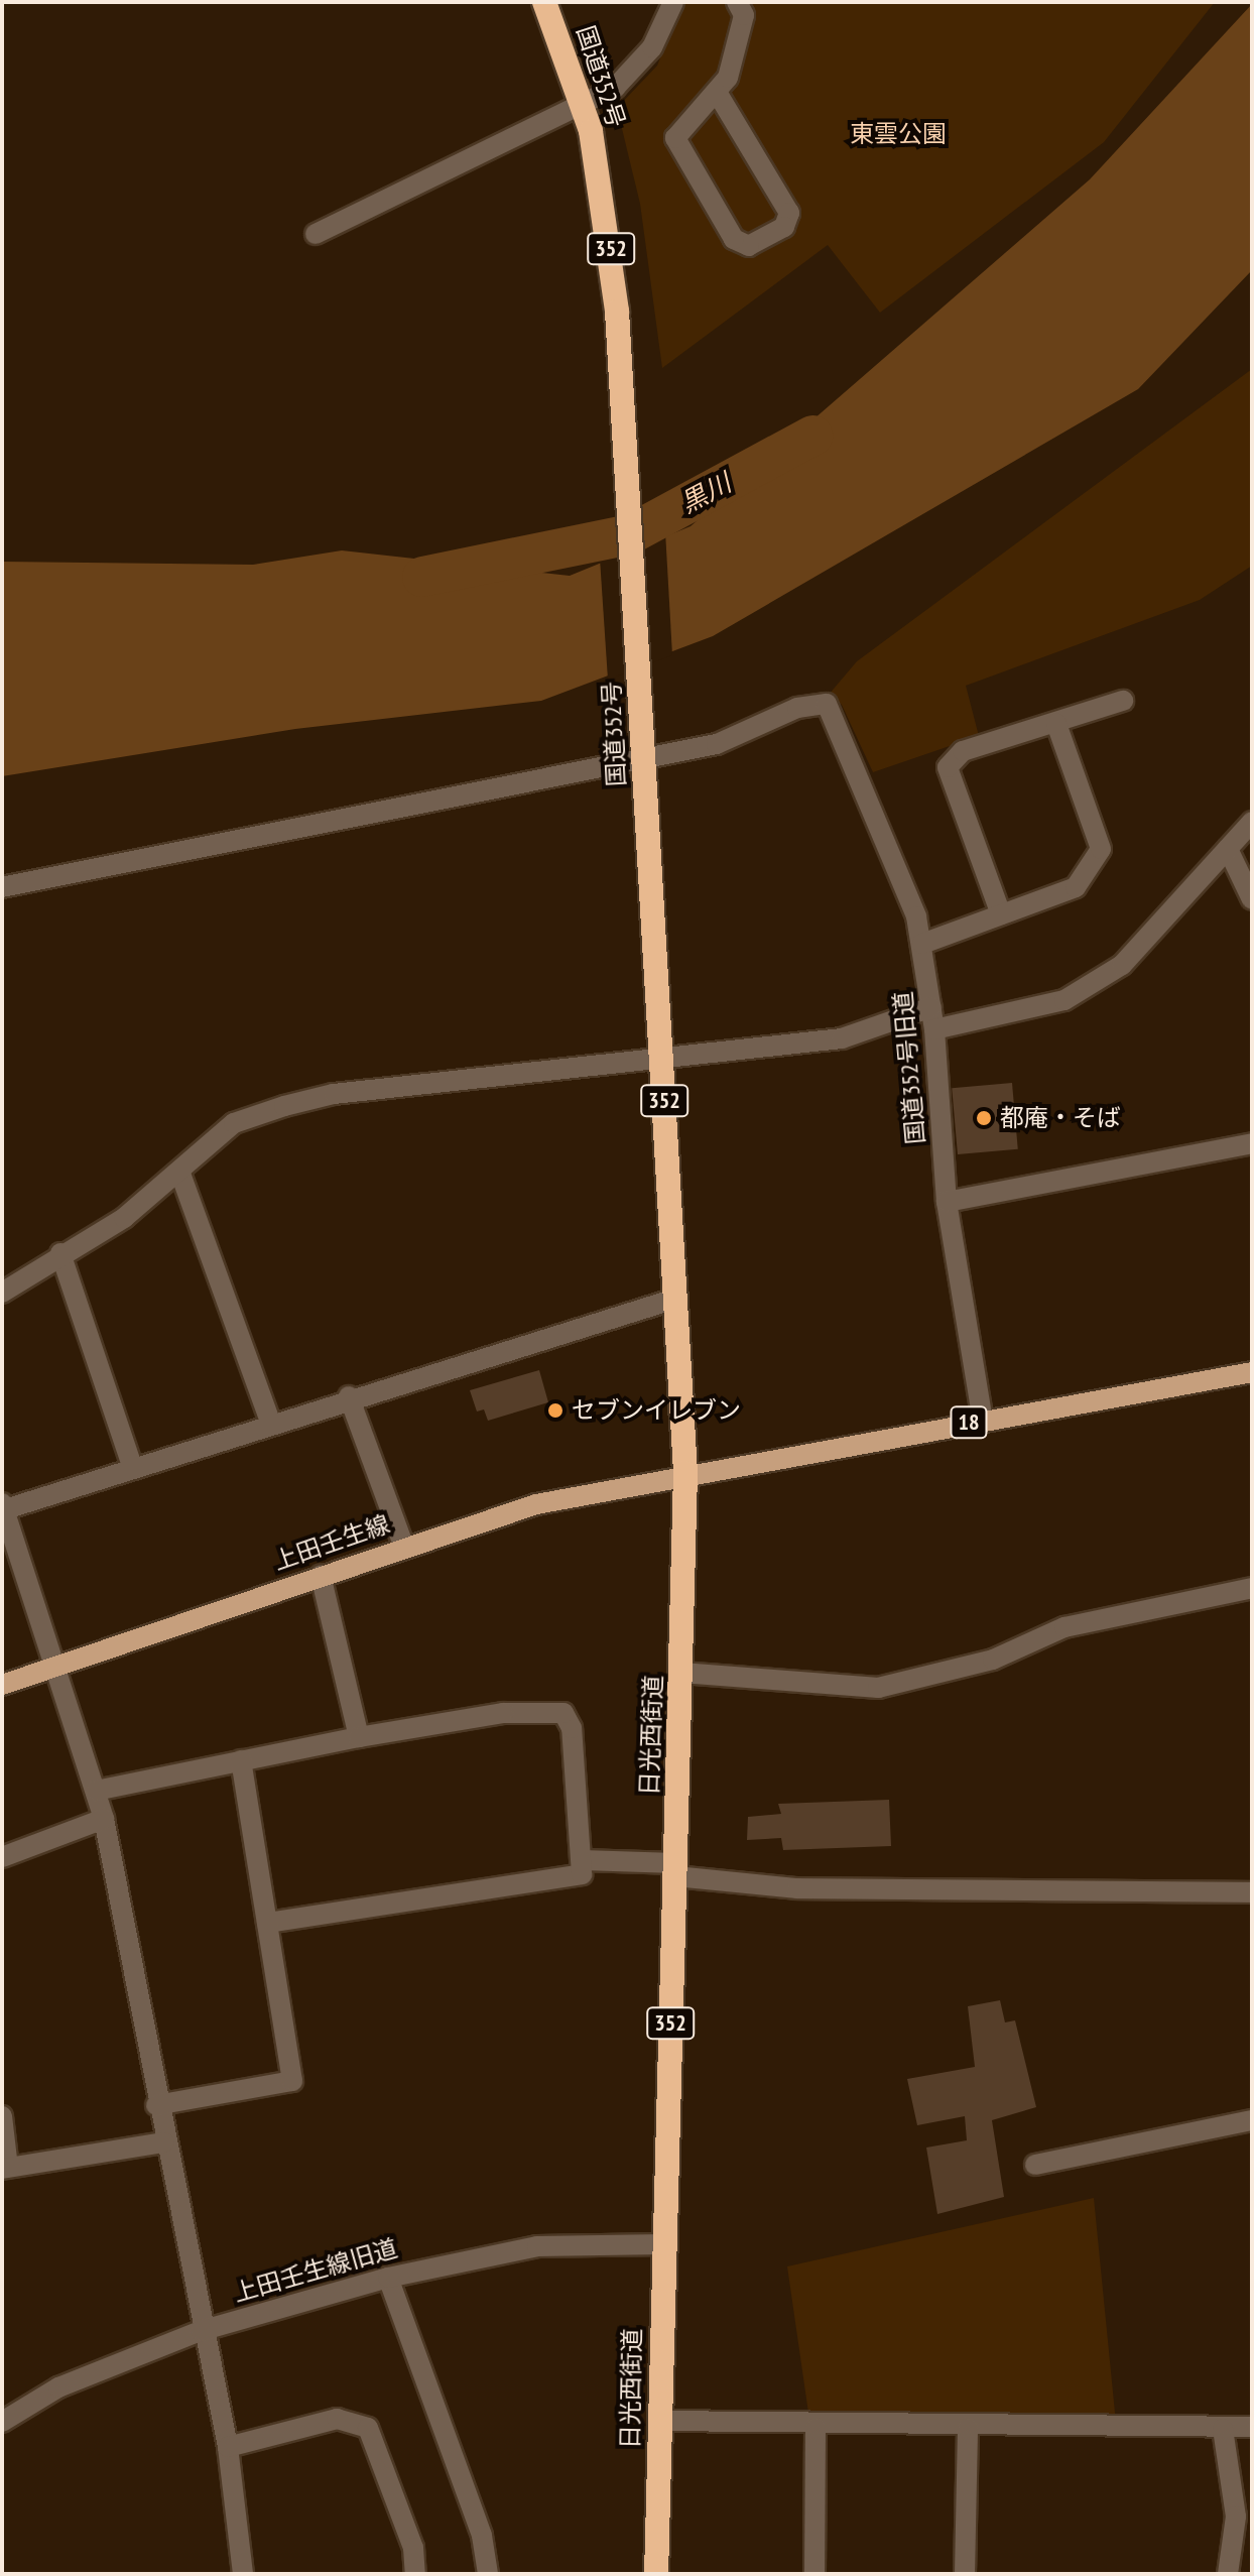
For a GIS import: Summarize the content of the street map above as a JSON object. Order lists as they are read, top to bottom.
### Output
{
  "streets": {
    "highway": ["国道352号", "352", "日光西街道"],
    "main road": ["18", "上田壬生線"],
    "street": ["国道352号旧道", "上田壬生線旧道"]
  },
  "crossings": [
    ["国道352号", "国道352号旧道"],
    ["国道352号", "18"],
    ["国道352号", "上田壬生線"],
    ["国道352号", "日光西街道"],
    ["国道352号旧道", "18"],
    ["18", "上田壬生線"],
    ["18", "日光西街道"],
    ["上田壬生線", "日光西街道"],
    ["日光西街道", "上田壬生線旧道"]
  ],
  "water": ["黒川"],
  "parks": ["東雲公園"],
  "places": ["都庵・そば", "セブンイレブン"]
}
